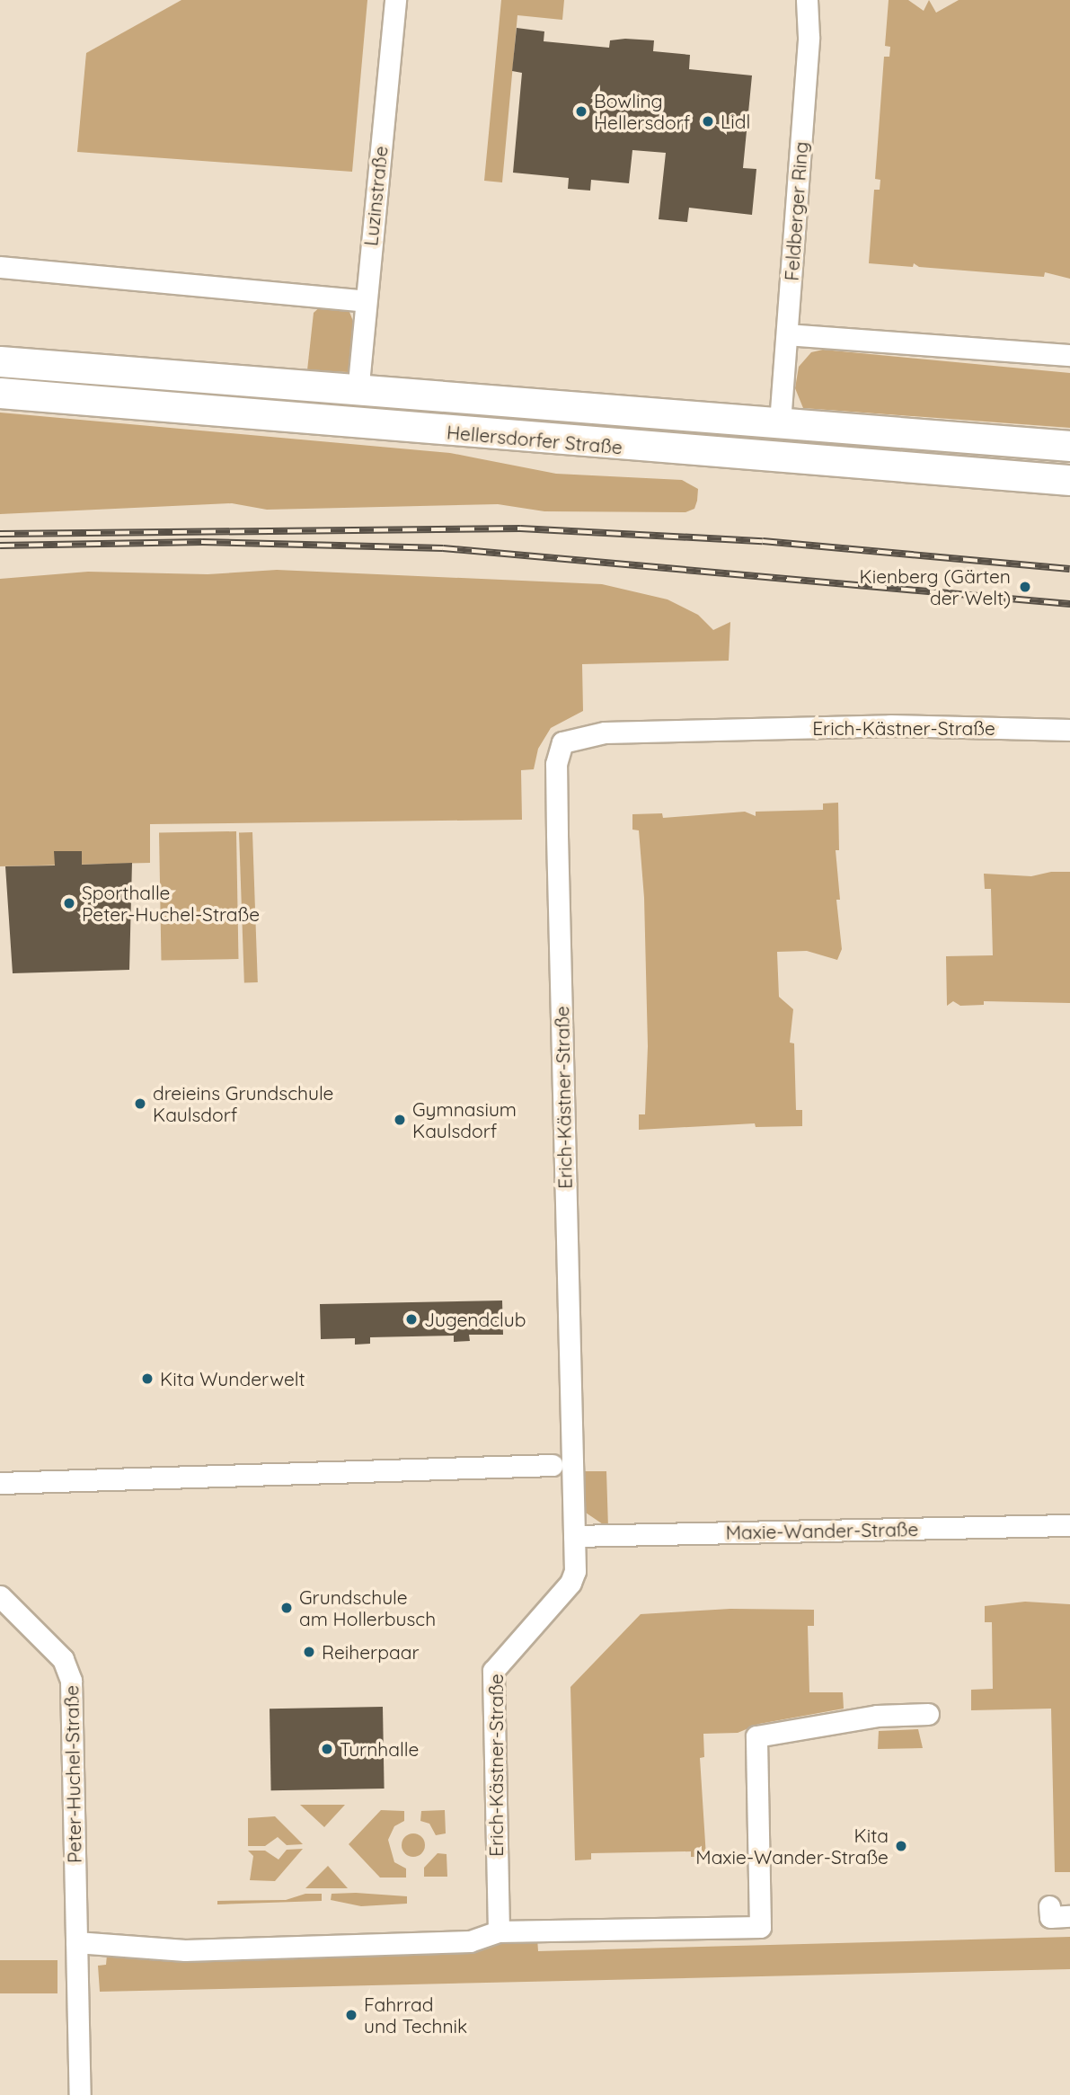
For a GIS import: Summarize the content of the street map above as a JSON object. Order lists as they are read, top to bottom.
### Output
{
  "streets": {
    "main road": ["Hellersdorfer Straße"],
    "street": [
      "Luzinstraße",
      "Feldberger Ring",
      "Erich-Kästner-Straße",
      "Maxie-Wander-Straße",
      "Peter-Huchel-Straße"
    ]
  },
  "crossings": [
    ["Luzinstraße", "Hellersdorfer Straße"],
    ["Feldberger Ring", "Hellersdorfer Straße"],
    ["Erich-Kästner-Straße", "Maxie-Wander-Straße"]
  ],
  "places": [
    "Bowling Hellersdorf",
    "Lidl",
    "Kienberg (Gärten der Welt)",
    "Sporthalle Peter-Huchel-Straße",
    "dreieins Grundschule Kaulsdorf",
    "Gymnasium Kaulsdorf",
    "Jugendclub",
    "Kita Wunderwelt",
    "Grundschule am Hollerbusch",
    "Reiherpaar",
    "Turnhalle",
    "Kita Maxie-Wander-Straße",
    "Fahrrad und Technik"
  ]
}
